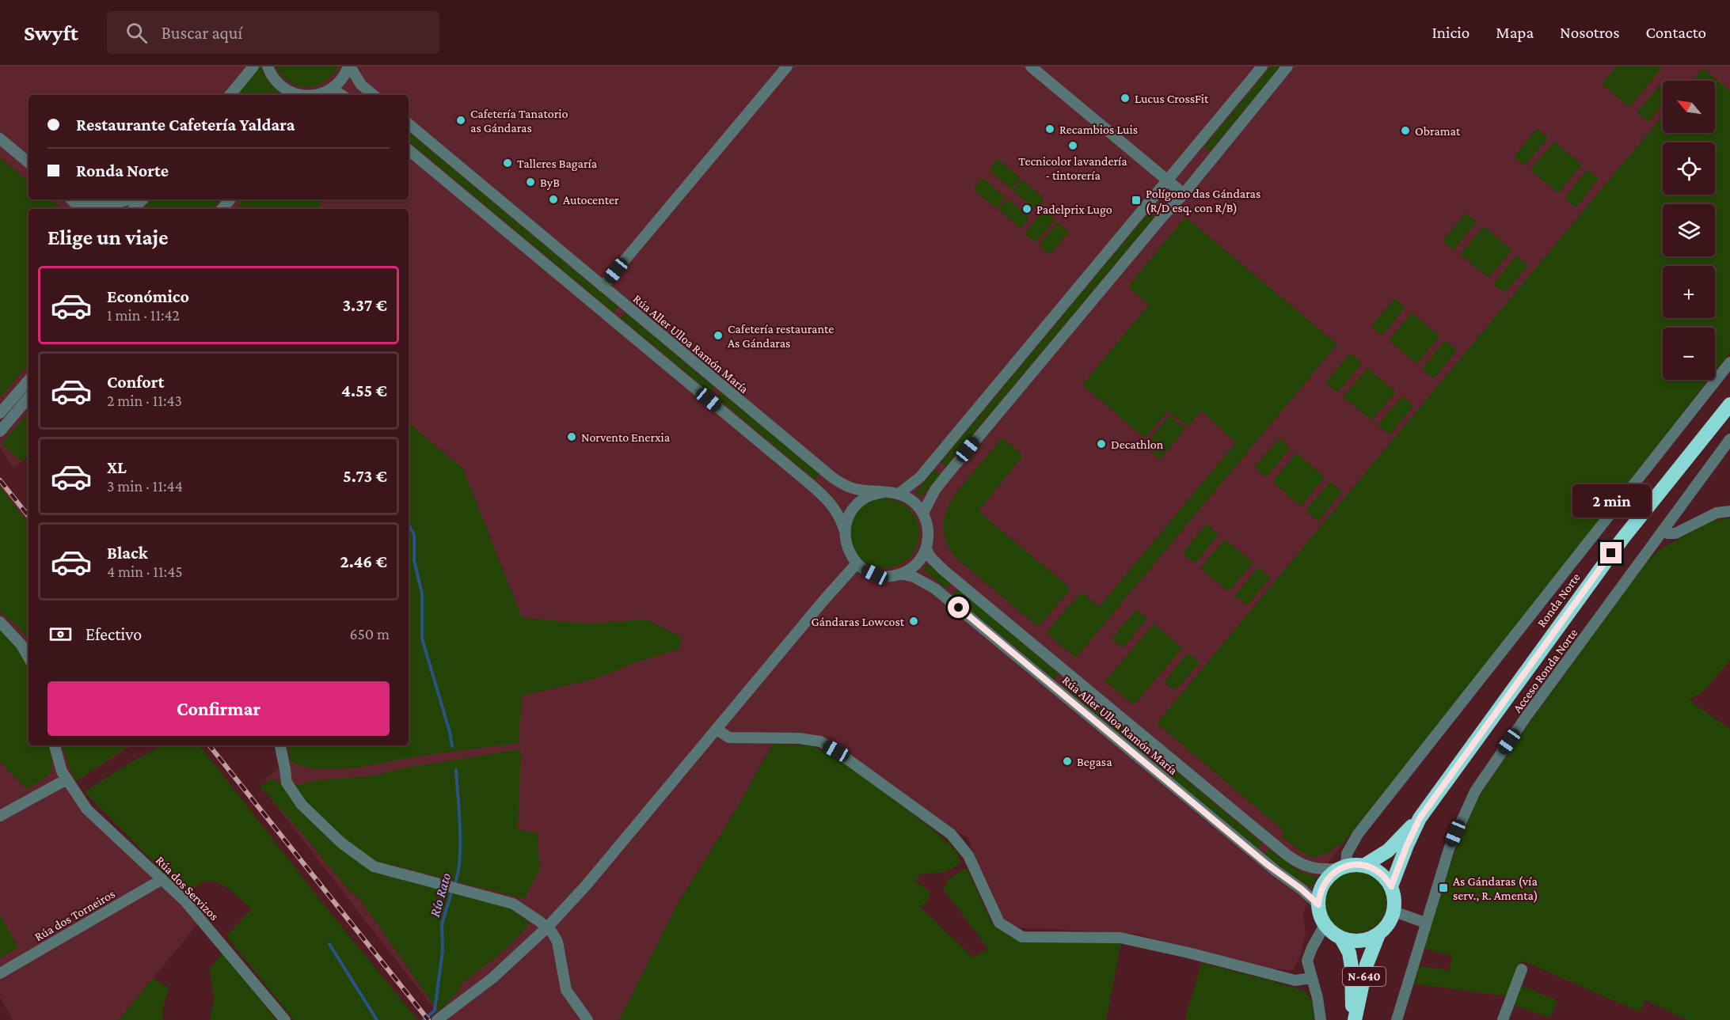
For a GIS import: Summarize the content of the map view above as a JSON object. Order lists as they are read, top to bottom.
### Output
{
  "streets": {
    "highway": ["Ronda Norte", "N-640"],
    "street": [
      "Rúa Aller Ulloa Ramón María",
      "Acceso Ronda Norte",
      "Rúa dos Servizos",
      "Rúa dos Torneiros"
    ]
  },
  "crossings": [
    ["Rúa Aller Ulloa Ramón María", "Ronda Norte"],
    ["Rúa Aller Ulloa Ramón María", "N-640"],
    ["Ronda Norte", "N-640"],
    ["Rúa dos Servizos", "Rúa dos Torneiros"]
  ],
  "water": ["Río Rato"],
  "places": {
    "other": [
      "Lucus CrossFit",
      "Cafetería Tanatorio as Gándaras",
      "Recambios Luis",
      "Obramat",
      "Tecnicolor lavandería - tintorería",
      "Talleres Bagaría",
      "ByB",
      "Autocenter",
      "Padelprix Lugo",
      "Cafetería restaurante As Gándaras",
      "Norvento Enerxia",
      "Decathlon",
      "Gándaras Lowcost",
      "Begasa"
    ],
    "transit": ["Polígono das Gándaras (R/D esq. con R/B)", "As Gándaras (vía serv., R. Amenta)"]
  },
  "north": "top left",
  "page": {
    "header": "Swyft",
    "search": "Buscar aquí",
    "nav": [
      "Inicio",
      "Mapa",
      "Nosotros",
      "Contacto"
    ],
    "map_buttons": ["+", "−"],
    "banner": ["Restaurante Cafetería Yaldara", "Ronda Norte"],
    "heading": "Elige un viaje",
    "list": [
      {
        "name": "Económico",
        "note": "1 min · 11:42",
        "value": "3.37 €"
      },
      {
        "name": "Confort",
        "note": "2 min · 11:43",
        "value": "4.55 €"
      },
      {
        "name": "XL",
        "note": "3 min · 11:44",
        "value": "5.73 €"
      },
      {
        "name": "Black",
        "note": "4 min · 11:45",
        "value": "2.46 €"
      }
    ],
    "bubble": "2 min",
    "pay": ["Efectivo", "650 m"],
    "buttons": "Confirmar"
  }
}
